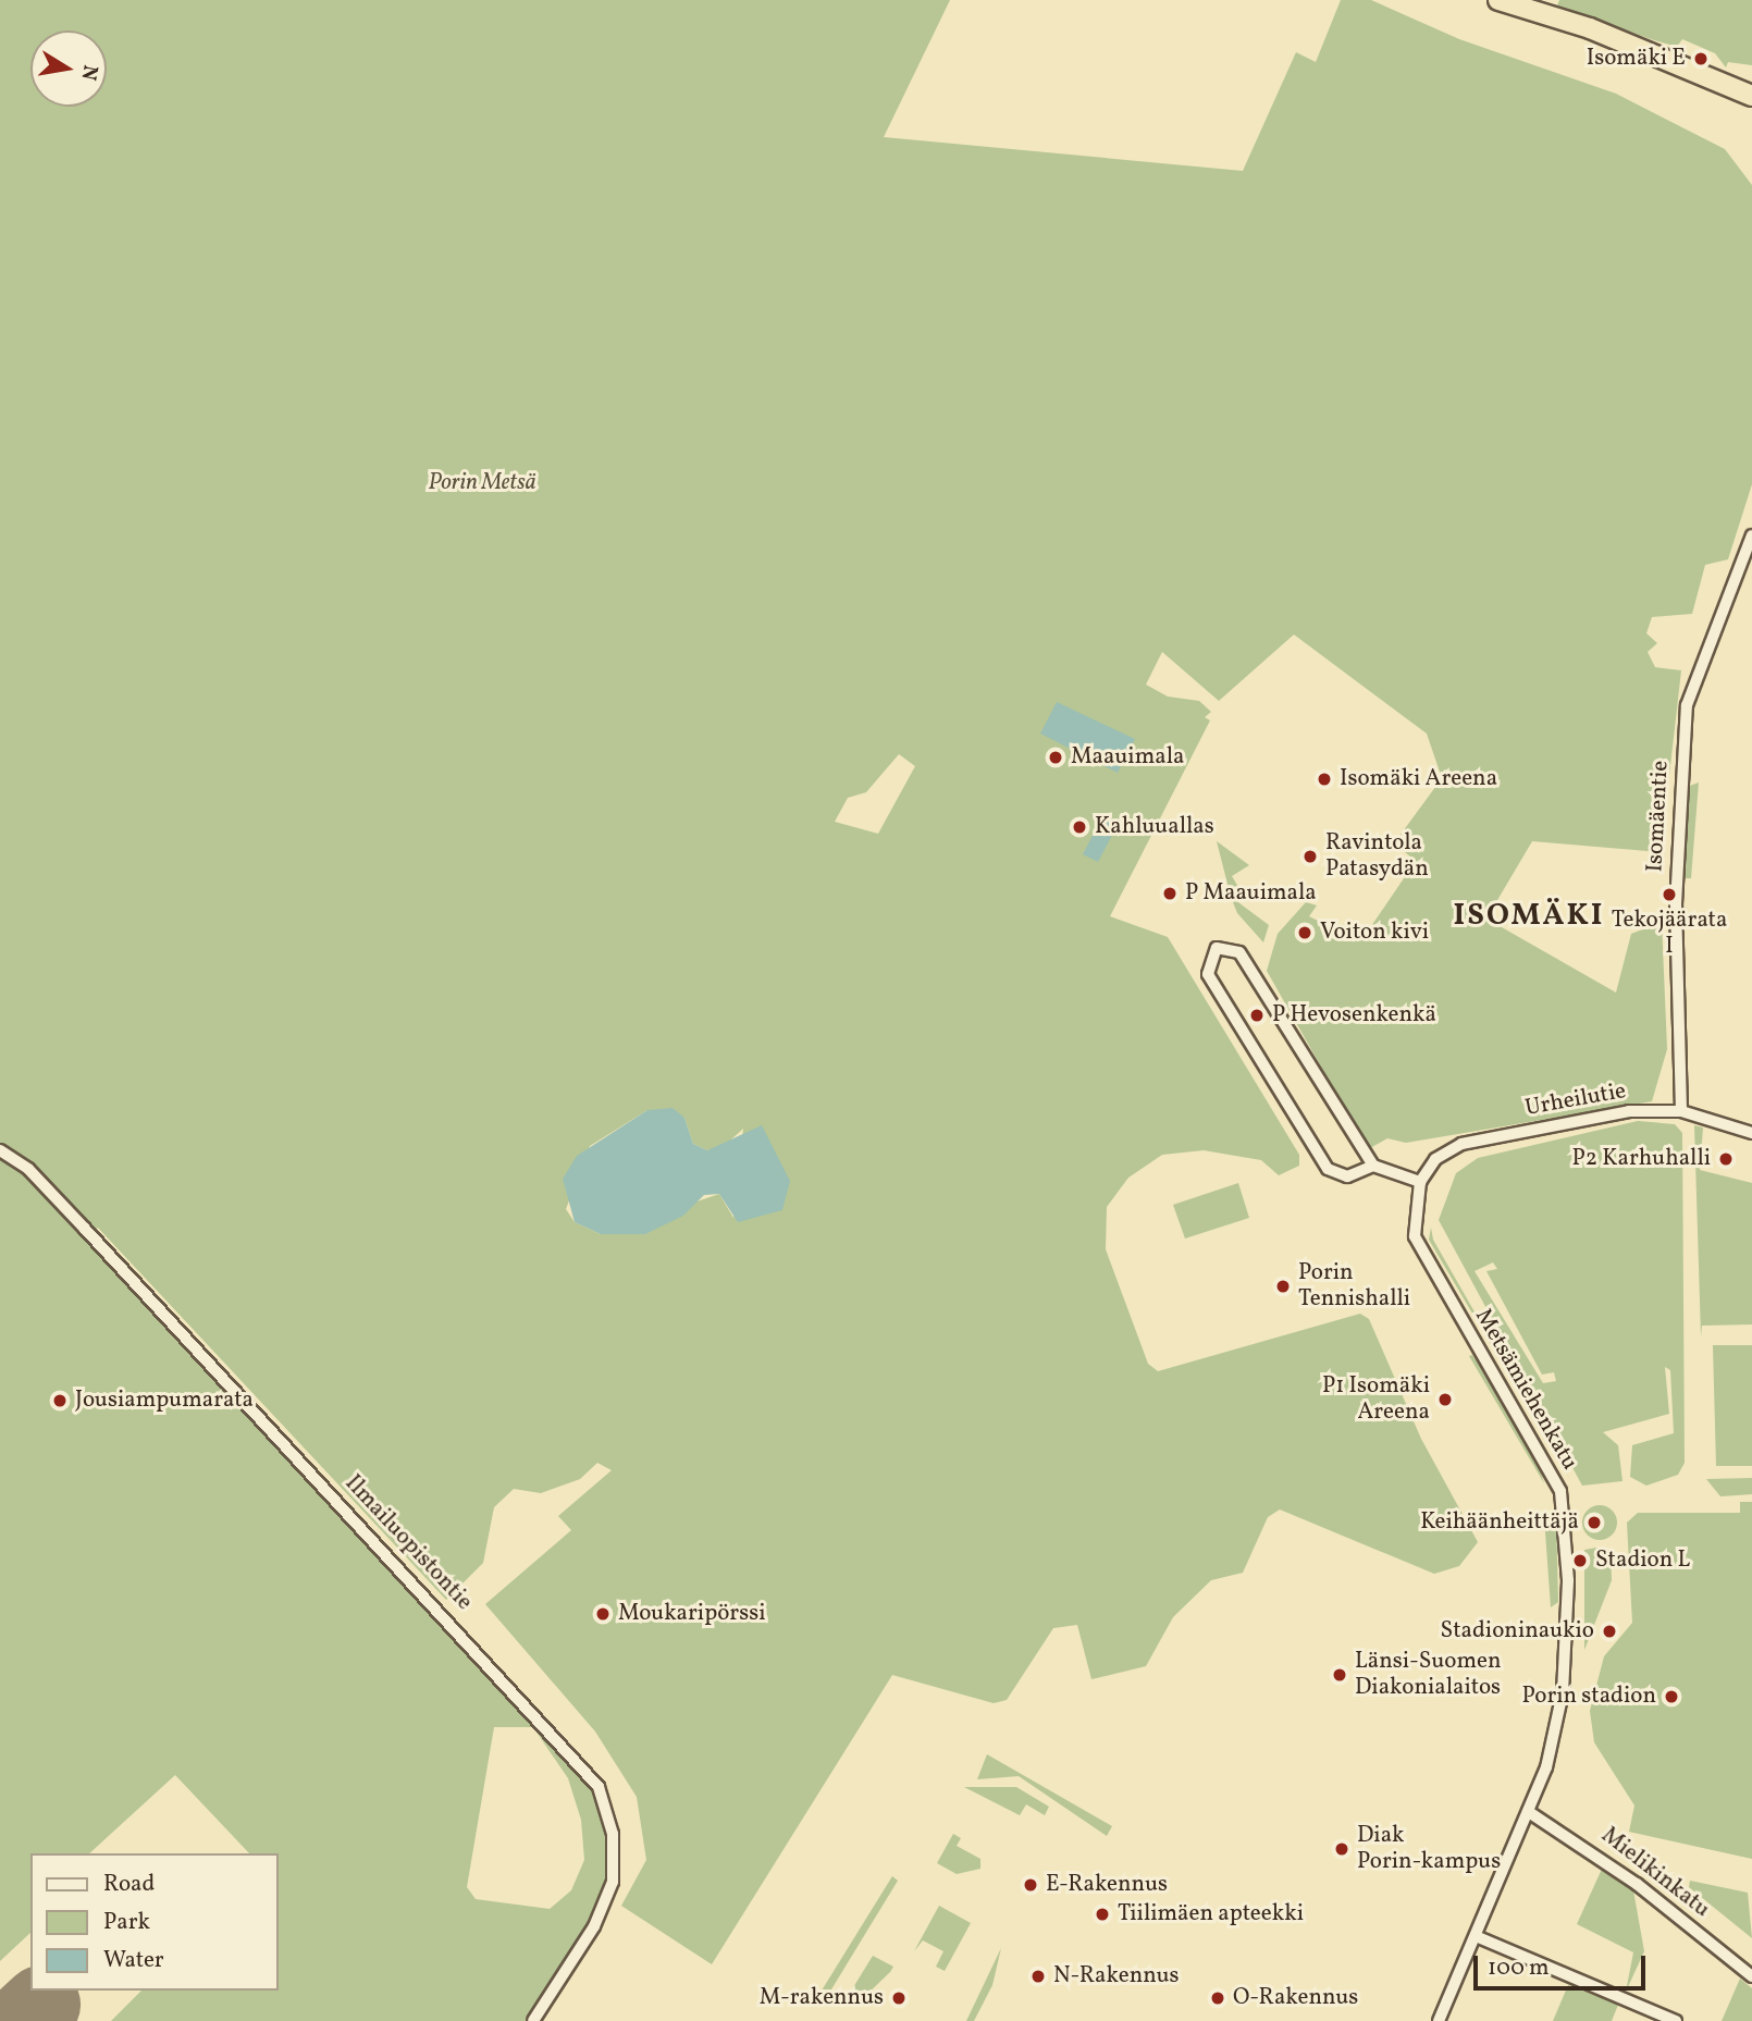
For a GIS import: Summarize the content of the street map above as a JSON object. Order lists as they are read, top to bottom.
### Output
{
  "streets": {
    "street": [
      "Isomäentie",
      "Urheilutie",
      "Metsämiehenkatu",
      "Ilmailuopistontie",
      "Mielikinkatu"
    ]
  },
  "crossings": [
    ["Isomäentie", "Urheilutie"],
    ["Urheilutie", "Metsämiehenkatu"],
    ["Metsämiehenkatu", "Mielikinkatu"]
  ],
  "districts": ["ISOMÄKI"],
  "parks": ["Porin Metsä"],
  "places": [
    "Isomäki E",
    "Maauimala",
    "Isomäki Areena",
    "Kahluuallas",
    "Ravintola Patasydän",
    "P Maauimala",
    "Tekojäärata I",
    "Voiton kivi",
    "P Hevosenkenkä",
    "P2 Karhuhalli",
    "Porin Tennishalli",
    "P1 Isomäki Areena",
    "Jousiampumarata",
    "Keihäänheittäjä",
    "Stadion L",
    "Moukaripörssi",
    "Stadioninaukio",
    "Länsi-Suomen Diakonialaitos",
    "Porin stadion",
    "Diak Porin-kampus",
    "E-Rakennus",
    "Tiilimäen apteekki",
    "N-Rakennus",
    "M-rakennus",
    "O-Rakennus"
  ],
  "legend": ["Road", "Park", "Water"],
  "scale_bar": "100 m",
  "north": "right"
}
